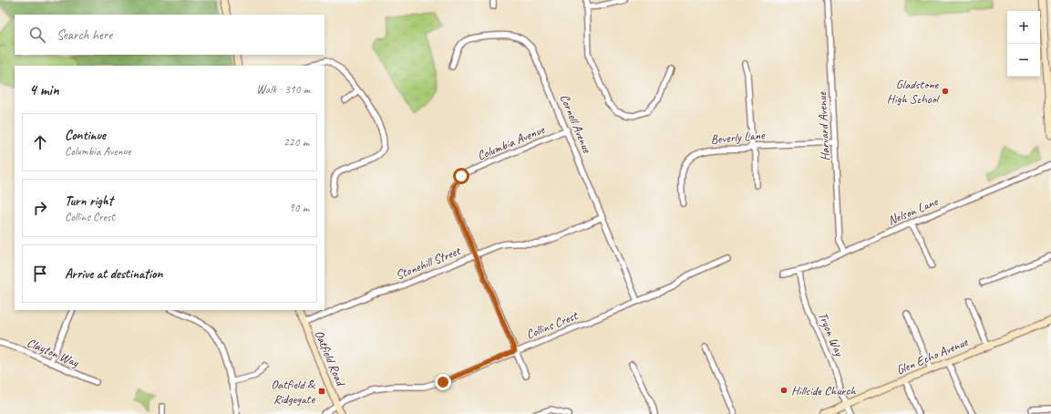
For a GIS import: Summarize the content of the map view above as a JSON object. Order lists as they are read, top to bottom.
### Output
{
  "streets": {
    "street": [
      "Cornell Avenue",
      "Harvard Avenue",
      "Beverly Lane",
      "Columbia Avenue",
      "Nelson Lane",
      "Stonehill Street",
      "Collins Crest",
      "Tryon Way",
      "Clayton Way",
      "Glen Echo Avenue",
      "Oatfield Road"
    ]
  },
  "crossings": [
    ["Cornell Avenue", "Columbia Avenue"],
    ["Cornell Avenue", "Stonehill Street"],
    ["Cornell Avenue", "Collins Crest"],
    ["Harvard Avenue", "Beverly Lane"],
    ["Harvard Avenue", "Nelson Lane"],
    ["Columbia Avenue", "Stonehill Street"],
    ["Columbia Avenue", "Collins Crest"],
    ["Nelson Lane", "Tryon Way"],
    ["Stonehill Street", "Oatfield Road"],
    ["Collins Crest", "Oatfield Road"],
    ["Tryon Way", "Glen Echo Avenue"]
  ],
  "places": {
    "other": ["Gladstone High School", "Hillside Church"],
    "transit": ["Oatfield & Ridgegate"]
  },
  "page": {
    "map_buttons": ["+", "−"],
    "search": "Search here",
    "heading": ["4 min", "Walk · 310 m"],
    "list": [
      ["Continue", "Columbia Avenue", "220 m"],
      ["Turn right", "Collins Crest", "90 m"],
      "Arrive at destination"
    ]
  }
}
